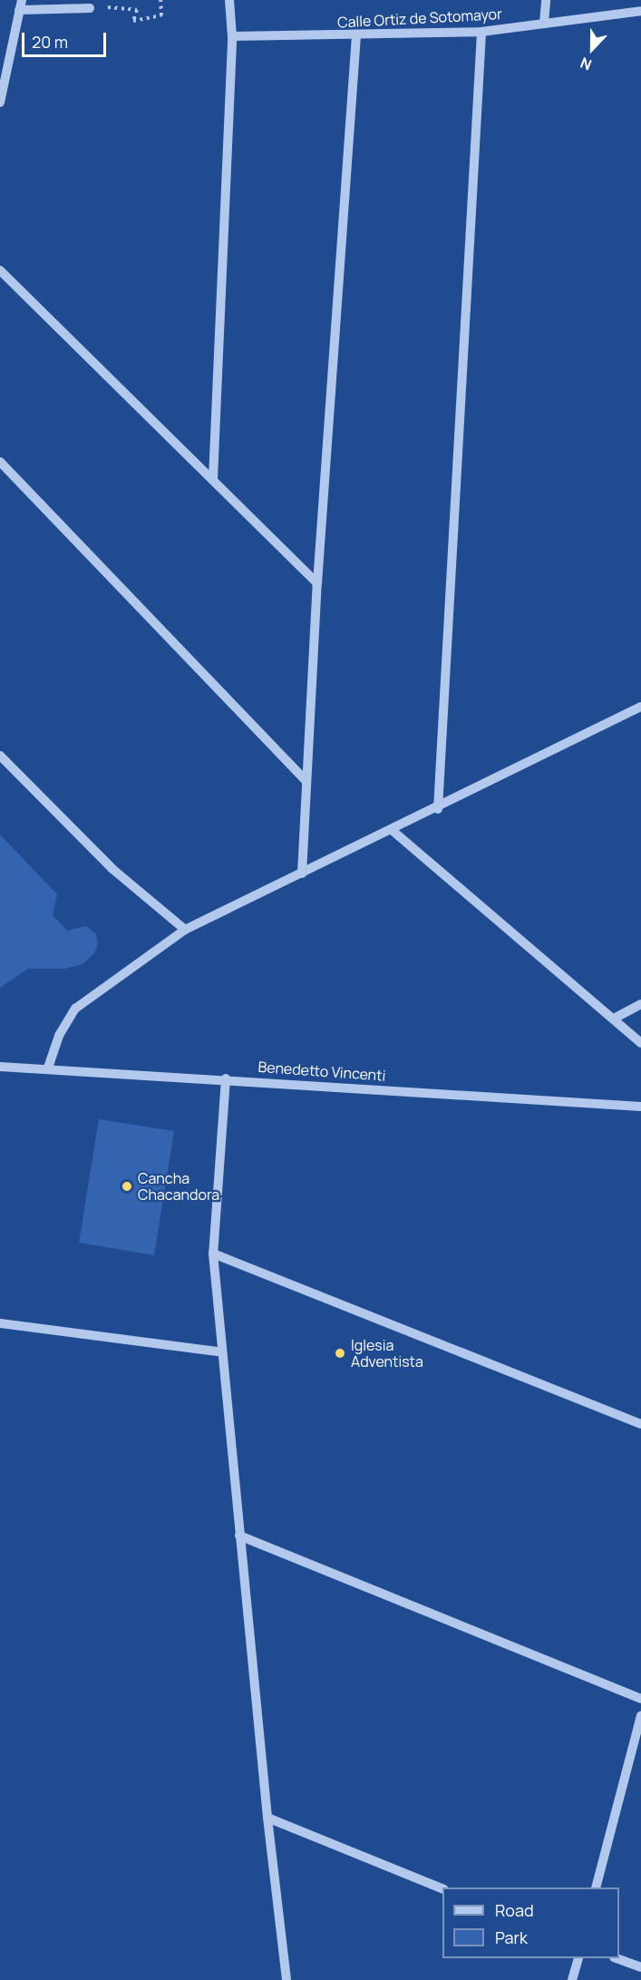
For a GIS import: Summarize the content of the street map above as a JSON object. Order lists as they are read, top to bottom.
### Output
{
  "streets": {
    "street": ["Calle Ortiz de Sotomayor", "Benedetto Vincenti"]
  },
  "places": ["Cancha Chacandora", "Iglesia Adventista"],
  "legend": ["Road", "Park"],
  "scale_bar": "20 m",
  "north": "bottom"
}
